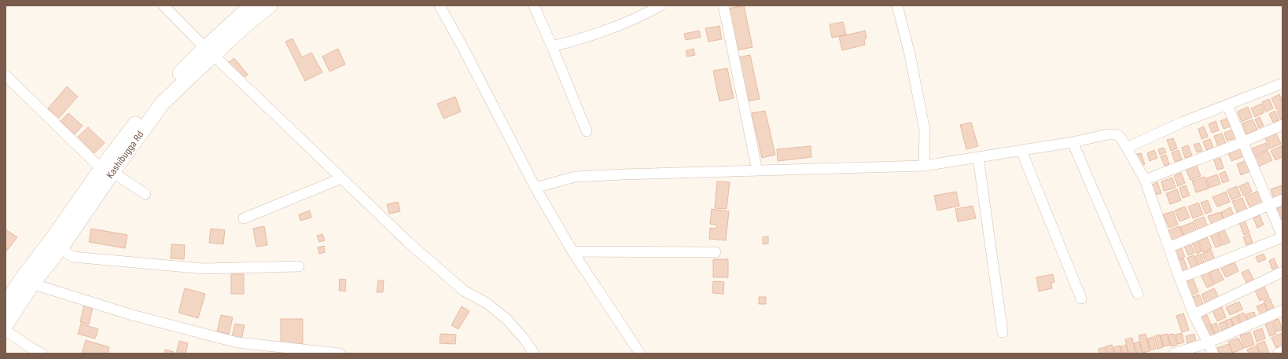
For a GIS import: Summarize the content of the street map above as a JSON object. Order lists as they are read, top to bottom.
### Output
{
  "streets": {
    "main road": ["Kashibugga Rd"]
  }
}
